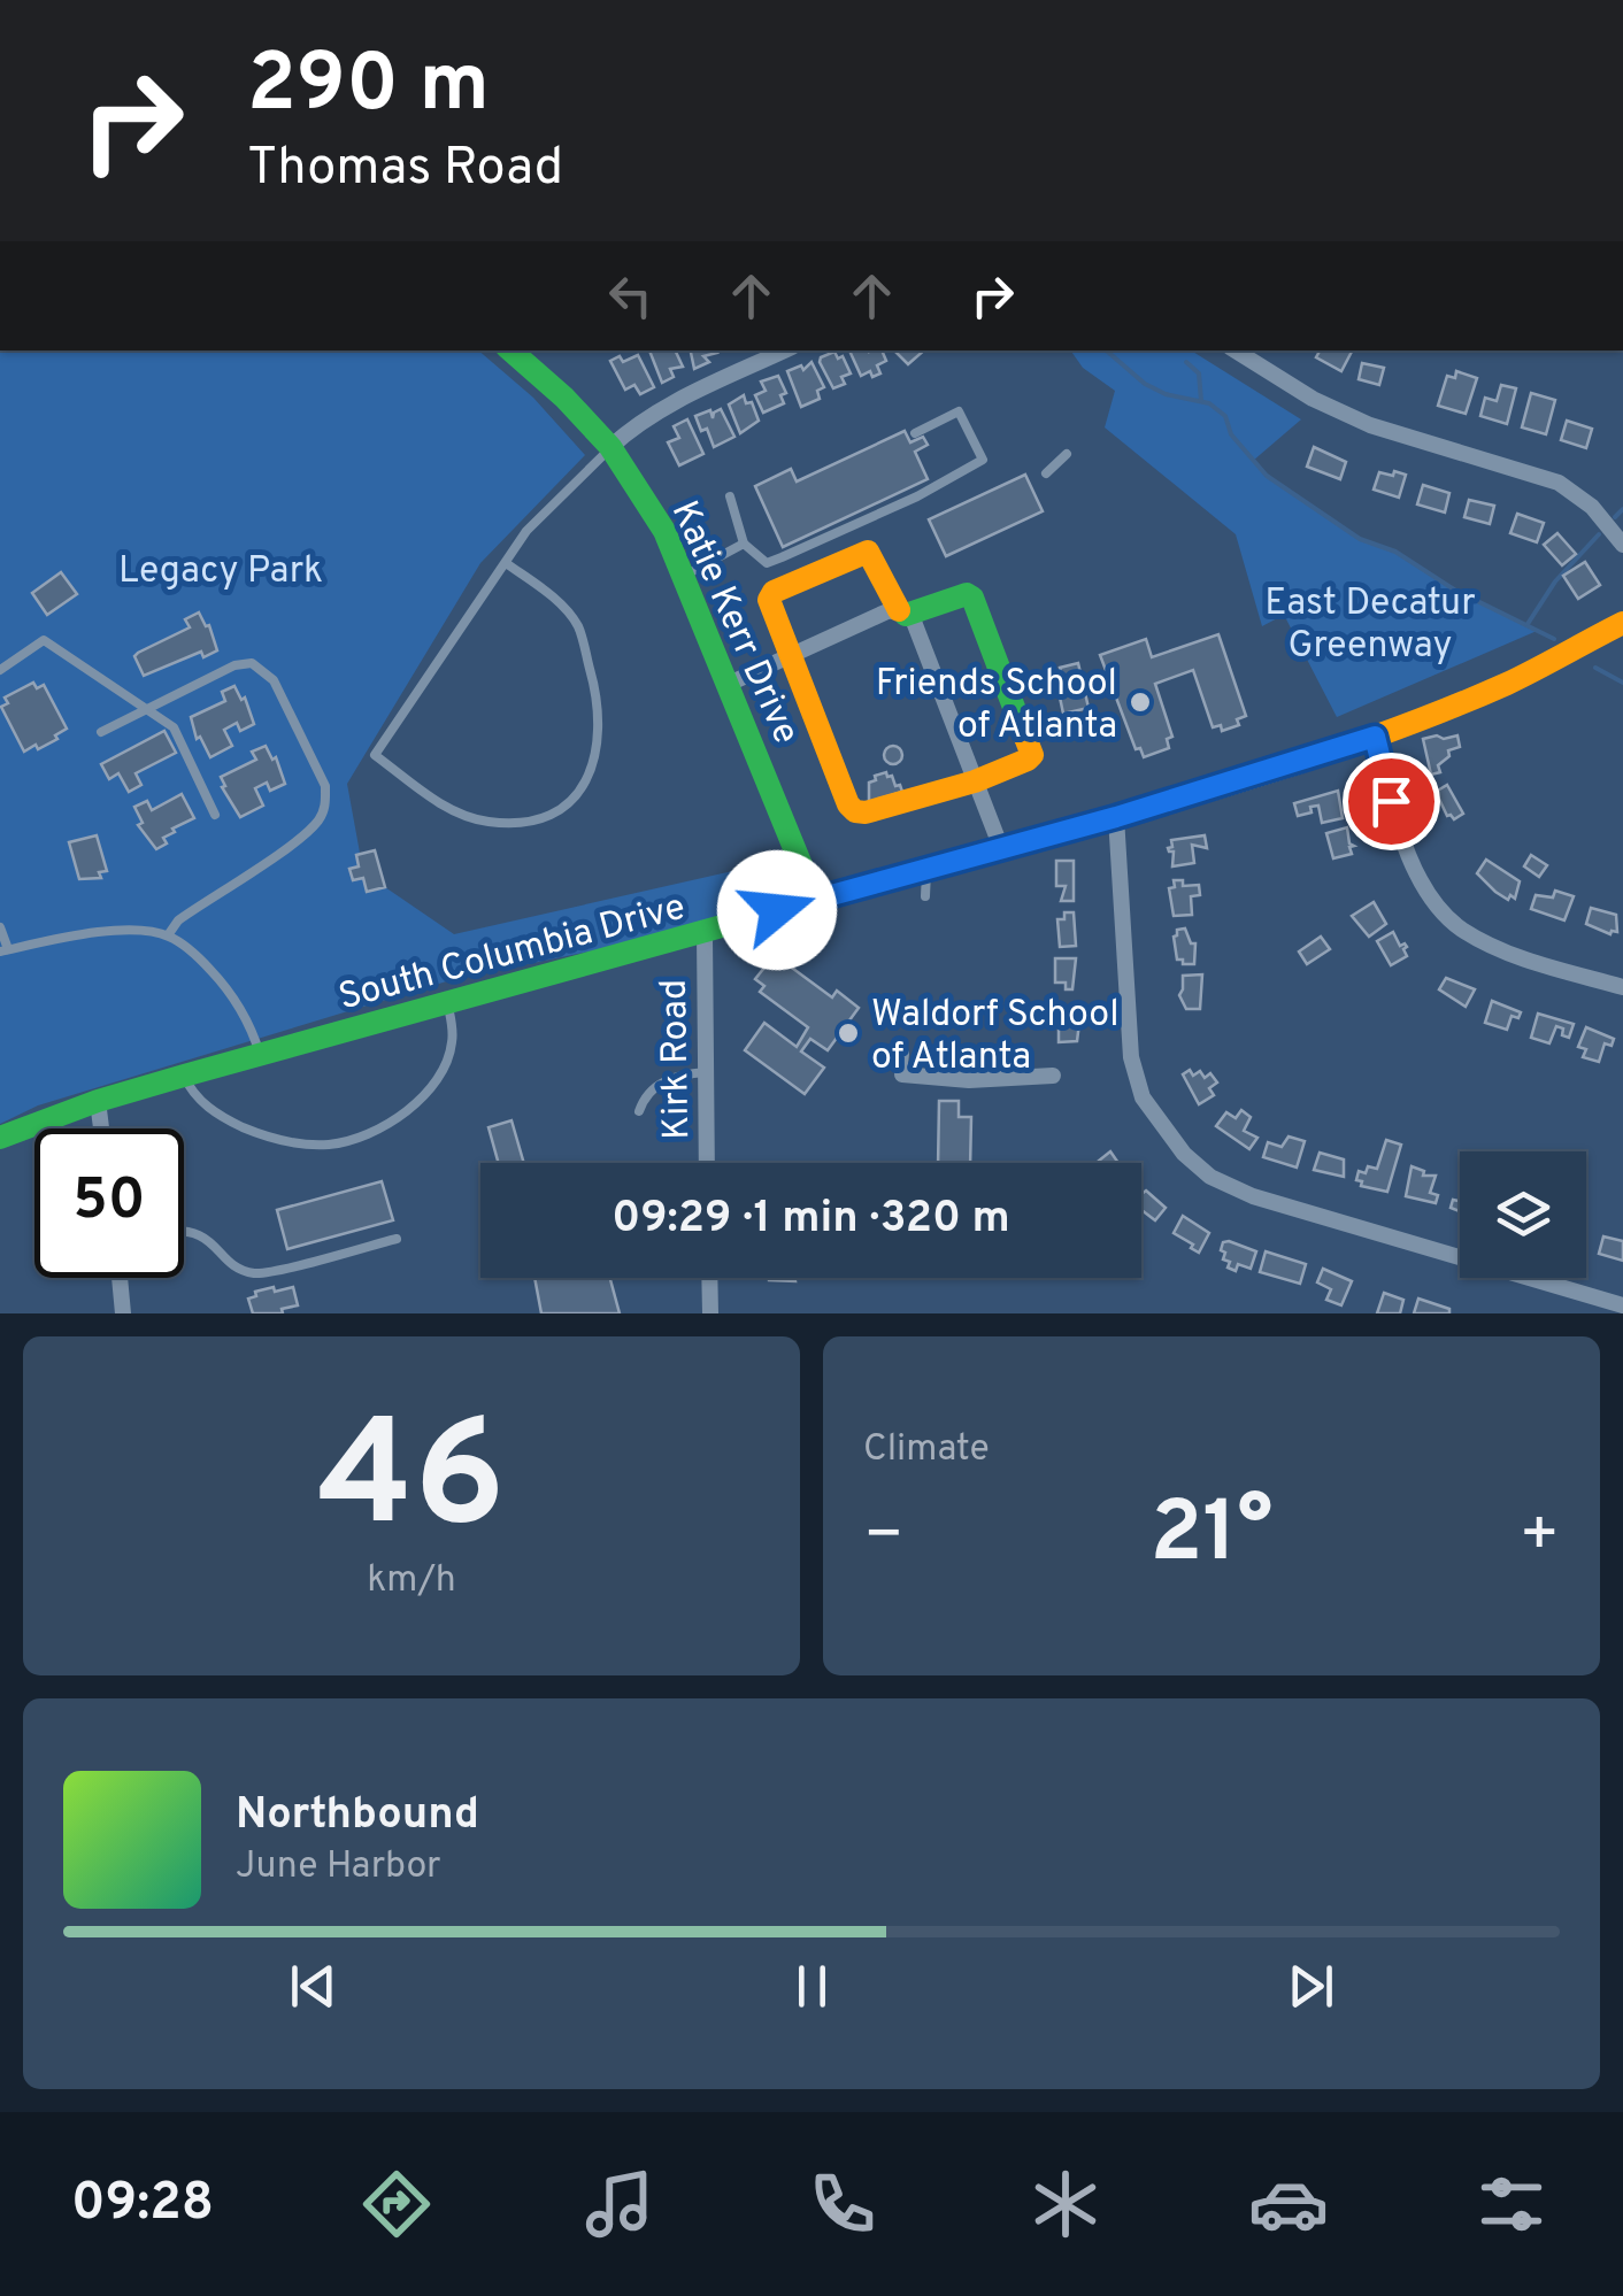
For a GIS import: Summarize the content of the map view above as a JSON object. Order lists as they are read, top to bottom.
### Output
{
  "streets": {
    "main road": ["Katie Kerr Drive", "South Columbia Drive"],
    "street": ["Kirk Road"]
  },
  "crossings": [
    ["Katie Kerr Drive", "South Columbia Drive"],
    ["South Columbia Drive", "Kirk Road"]
  ],
  "parks": ["Legacy Park", "East Decatur Greenway"],
  "places": ["Friends School of Atlanta", "Waldorf School of Atlanta"],
  "page": {
    "turn": ["290 m", "Thomas Road"],
    "limit": "50",
    "trip": "09:29 · 1 min · 320 m",
    "tile": [
      ["46", "km/h"],
      "Climate"
    ],
    "heat": ["−", "21°", "+"],
    "song": ["Northbound", "June Harbor"],
    "tabs": "09:28"
  }
}
